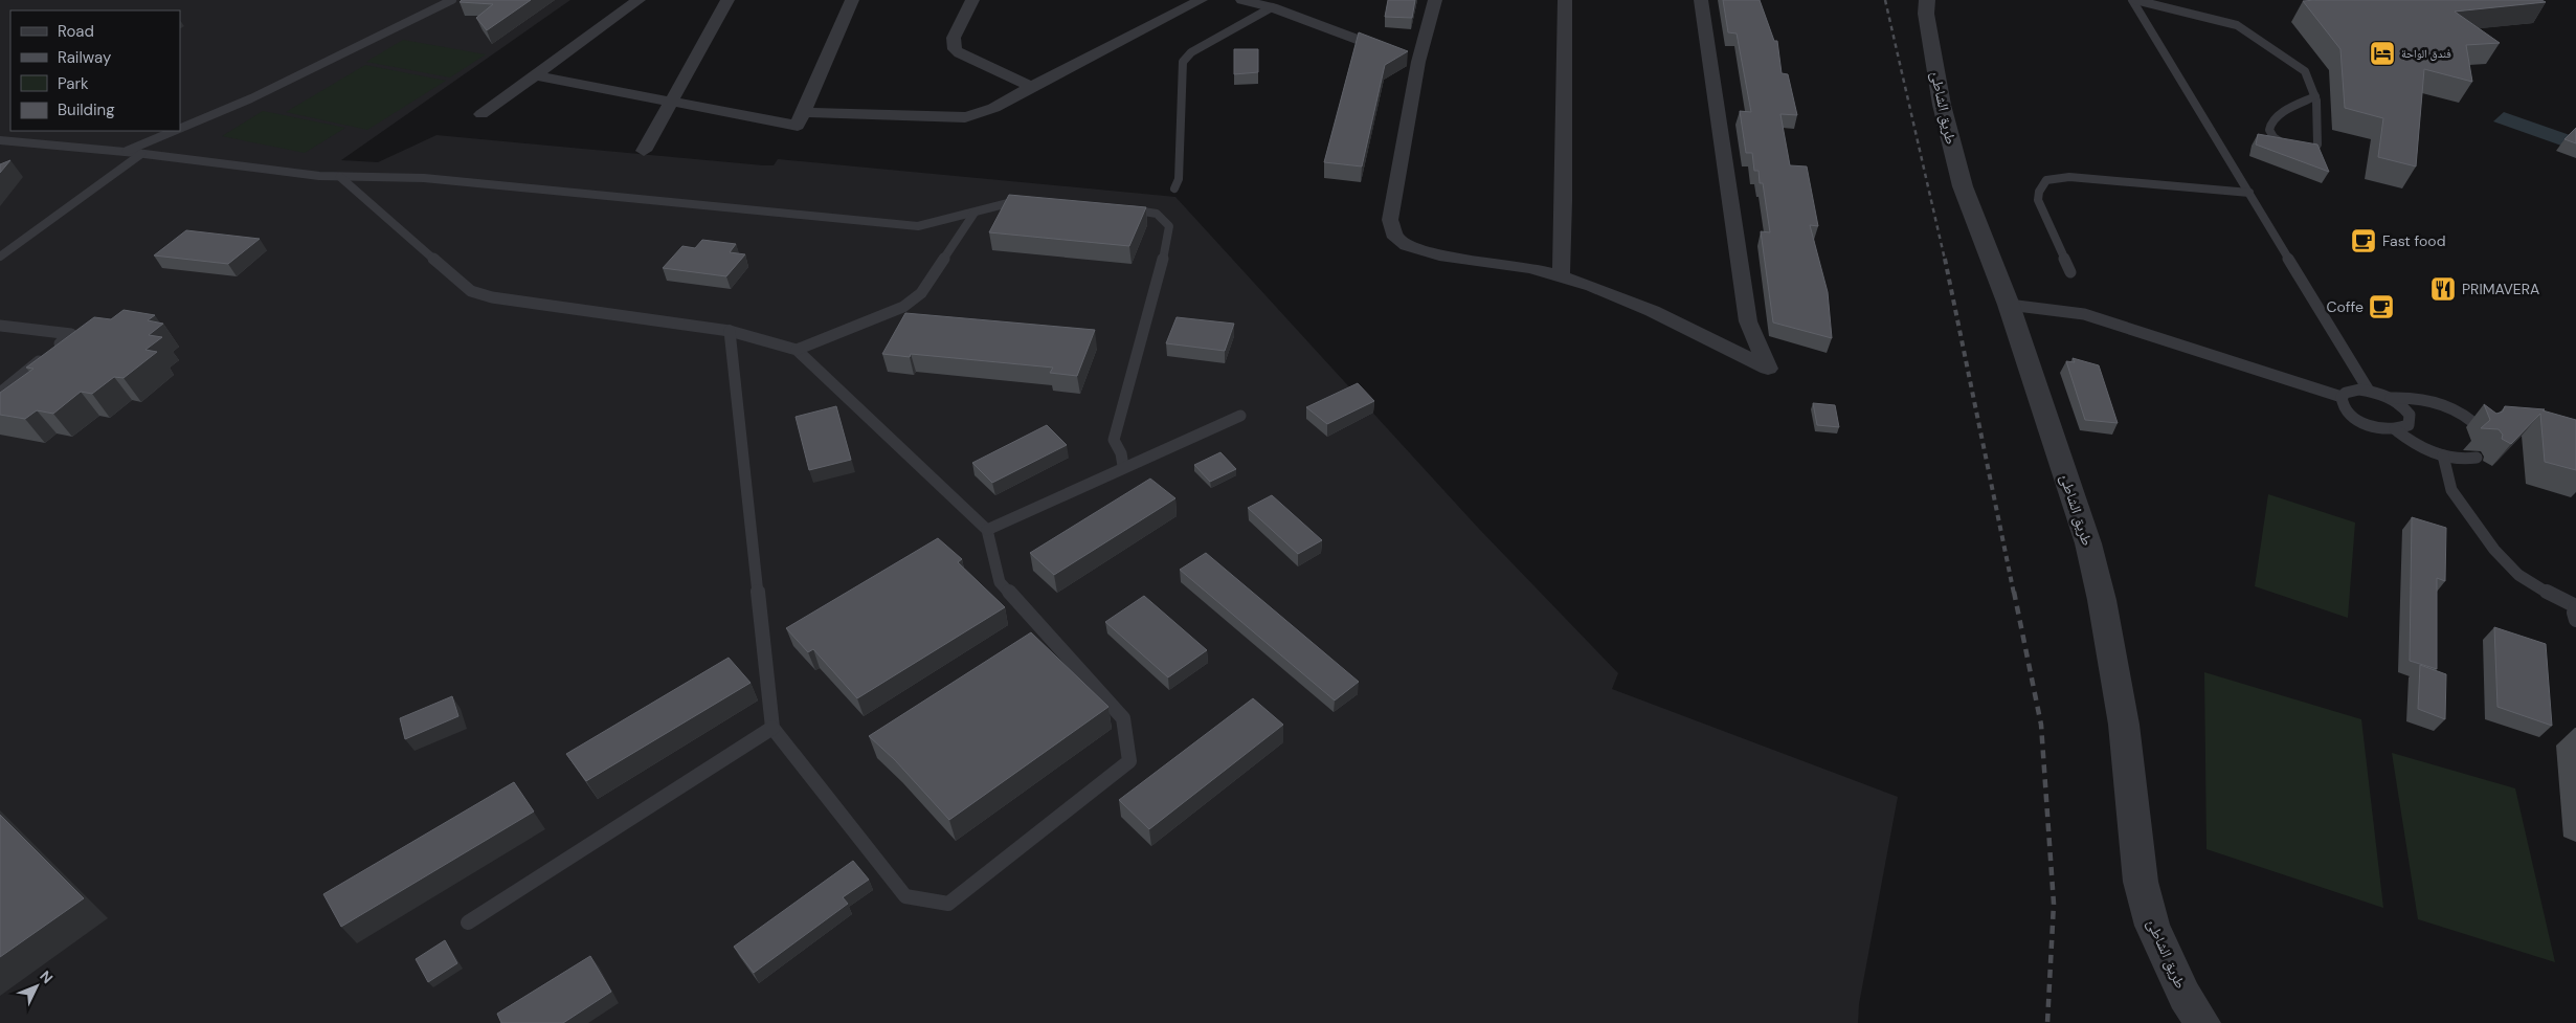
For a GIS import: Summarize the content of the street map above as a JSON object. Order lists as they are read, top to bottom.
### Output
{
  "streets": {
    "street": ["طريق الشاطئ"]
  },
  "places": {
    "hotel": ["فندق الواحة"],
    "cafe": ["Fast food", "Coffe"],
    "restaurant": ["PRIMAVERA"]
  },
  "legend": [
    "Road",
    "Railway",
    "Park",
    "Building"
  ],
  "north": "top right"
}
